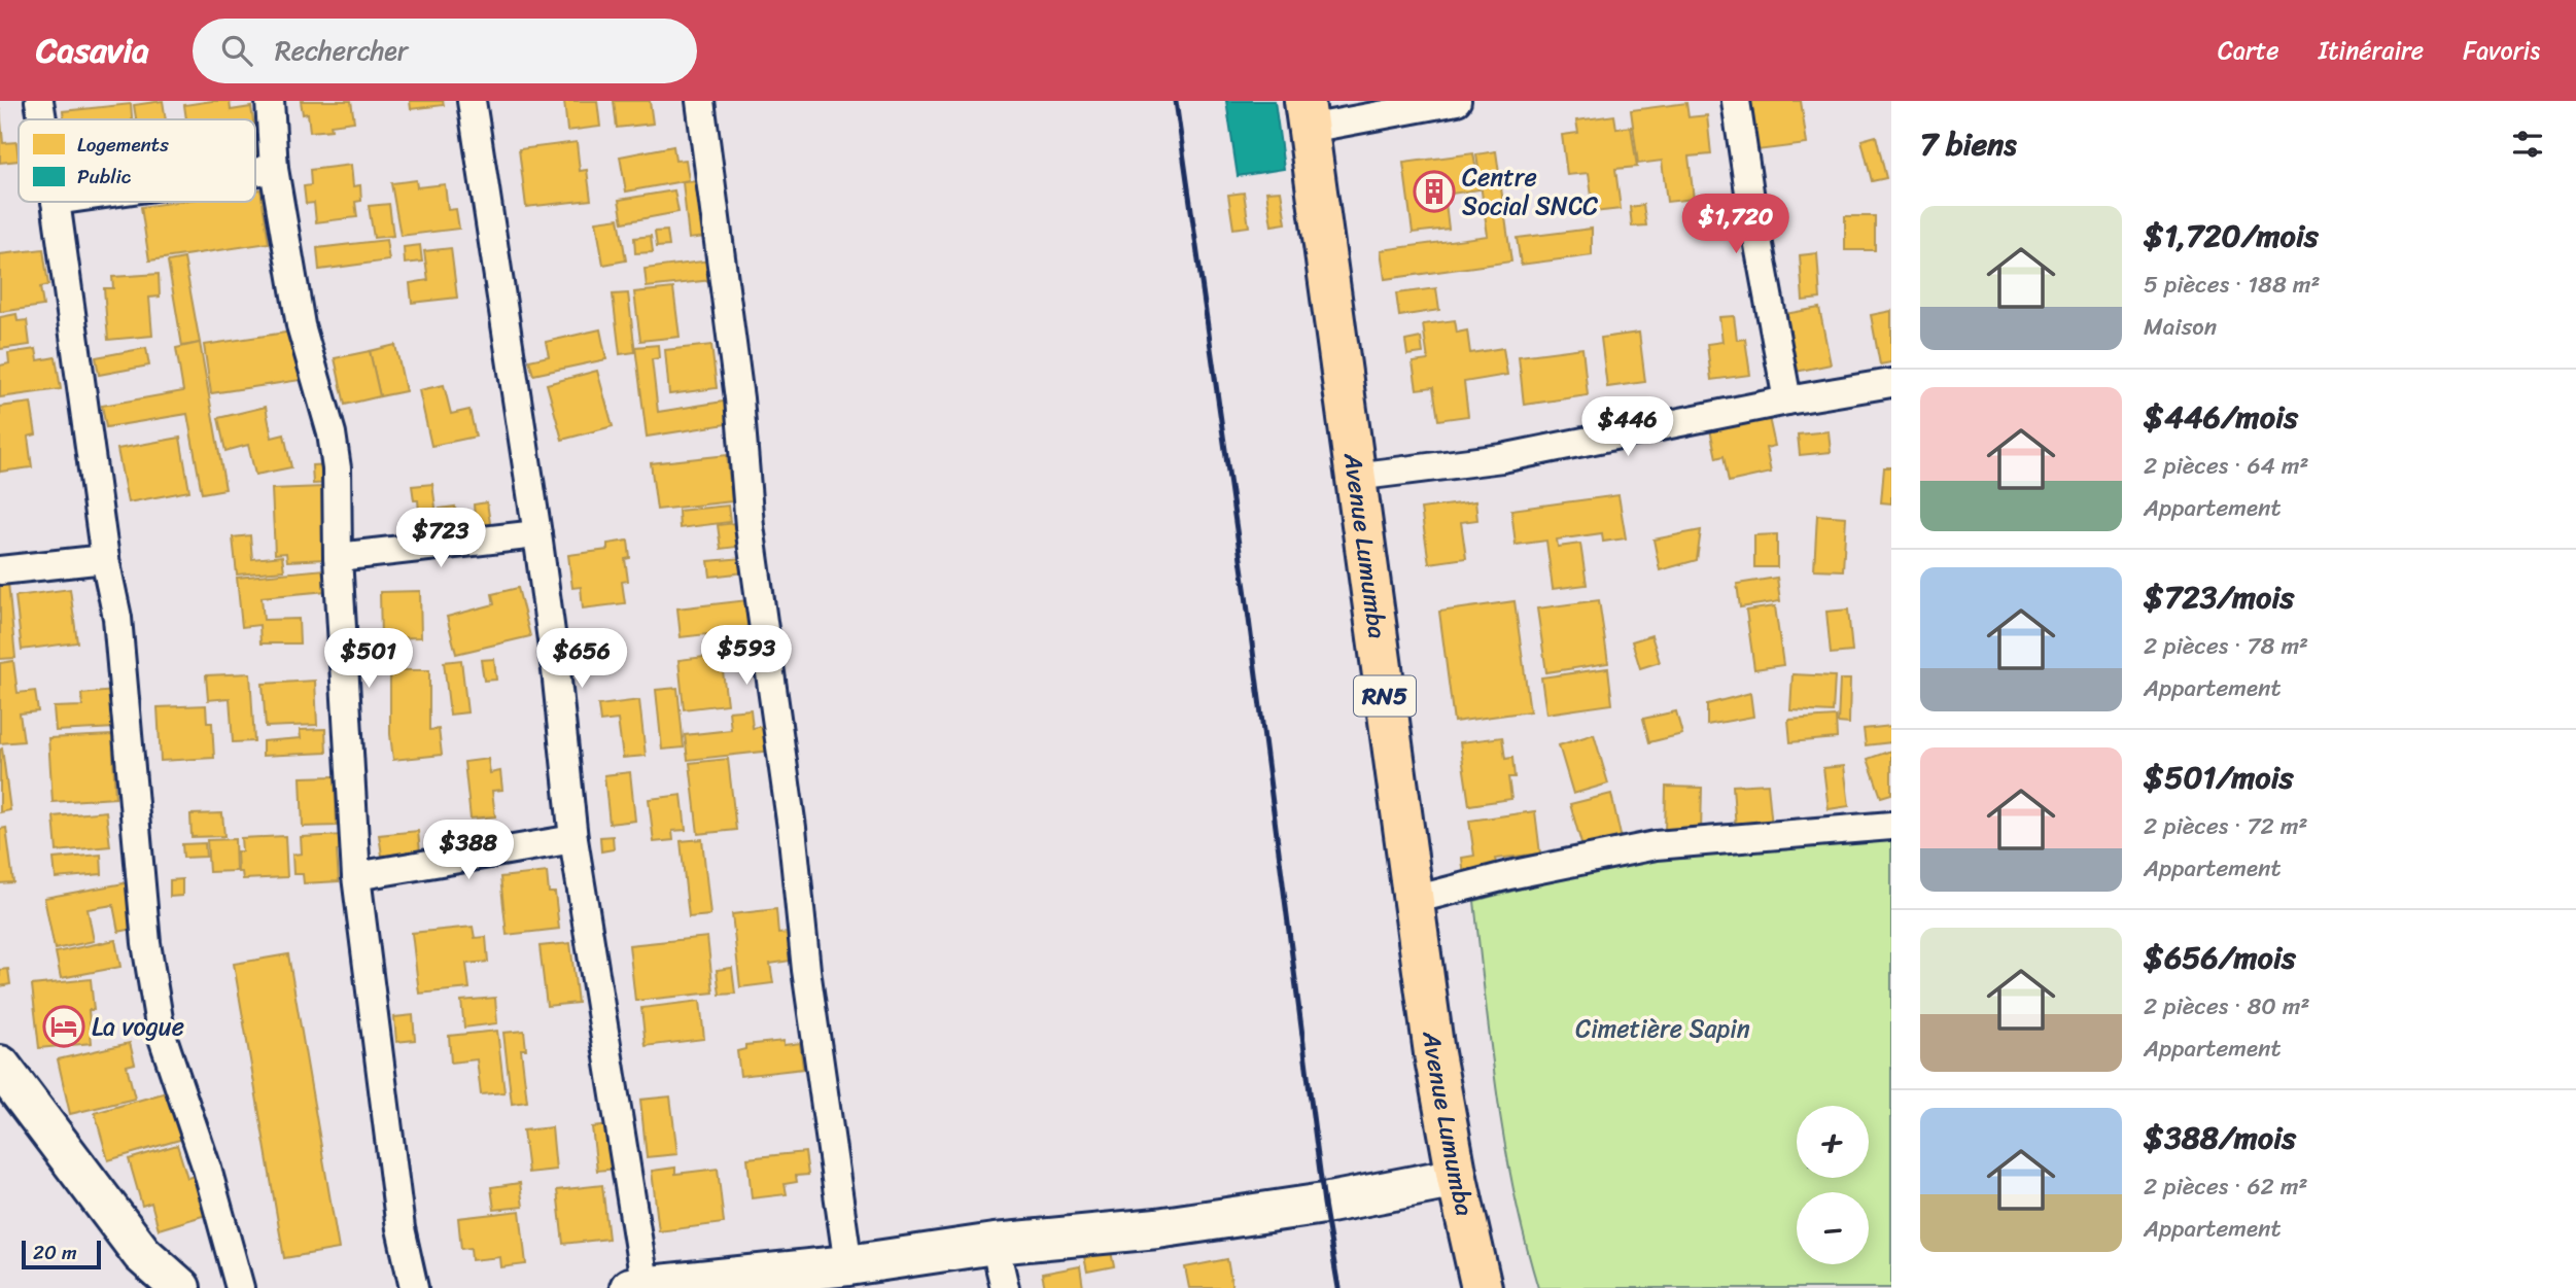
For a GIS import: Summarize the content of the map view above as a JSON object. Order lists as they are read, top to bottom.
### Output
{
  "streets": {
    "highway": ["Avenue Lumumba", "RN5"]
  },
  "parks": ["Cimetière Sapin"],
  "places": {
    "building": ["Centre Social SNCC"],
    "hotel": ["La vogue"]
  },
  "legend": ["Logements", "Public"],
  "scale_bar": "20 m",
  "page": {
    "header": "Casavia",
    "search": "Rechercher",
    "nav": ["Carte", "Itinéraire", "Favoris"],
    "heading": "7 biens",
    "list": [
      {
        "name": "$1,720/mois",
        "note": "5 pièces · 188 m² · Maison"
      },
      {
        "name": "$446/mois",
        "note": "2 pièces · 64 m² · Appartement"
      },
      {
        "name": "$723/mois",
        "note": "2 pièces · 78 m² · Appartement"
      },
      {
        "name": "$501/mois",
        "note": "2 pièces · 72 m² · Appartement"
      },
      {
        "name": "$656/mois",
        "note": "2 pièces · 80 m² · Appartement"
      },
      {
        "name": "$388/mois",
        "note": "2 pièces · 62 m² · Appartement"
      }
    ],
    "price": [
      "$1,720",
      "$446",
      "$723",
      "$593",
      "$501",
      "$656",
      "$388"
    ],
    "map_buttons": ["+", "−"],
    "scale": "20 m"
  }
}
